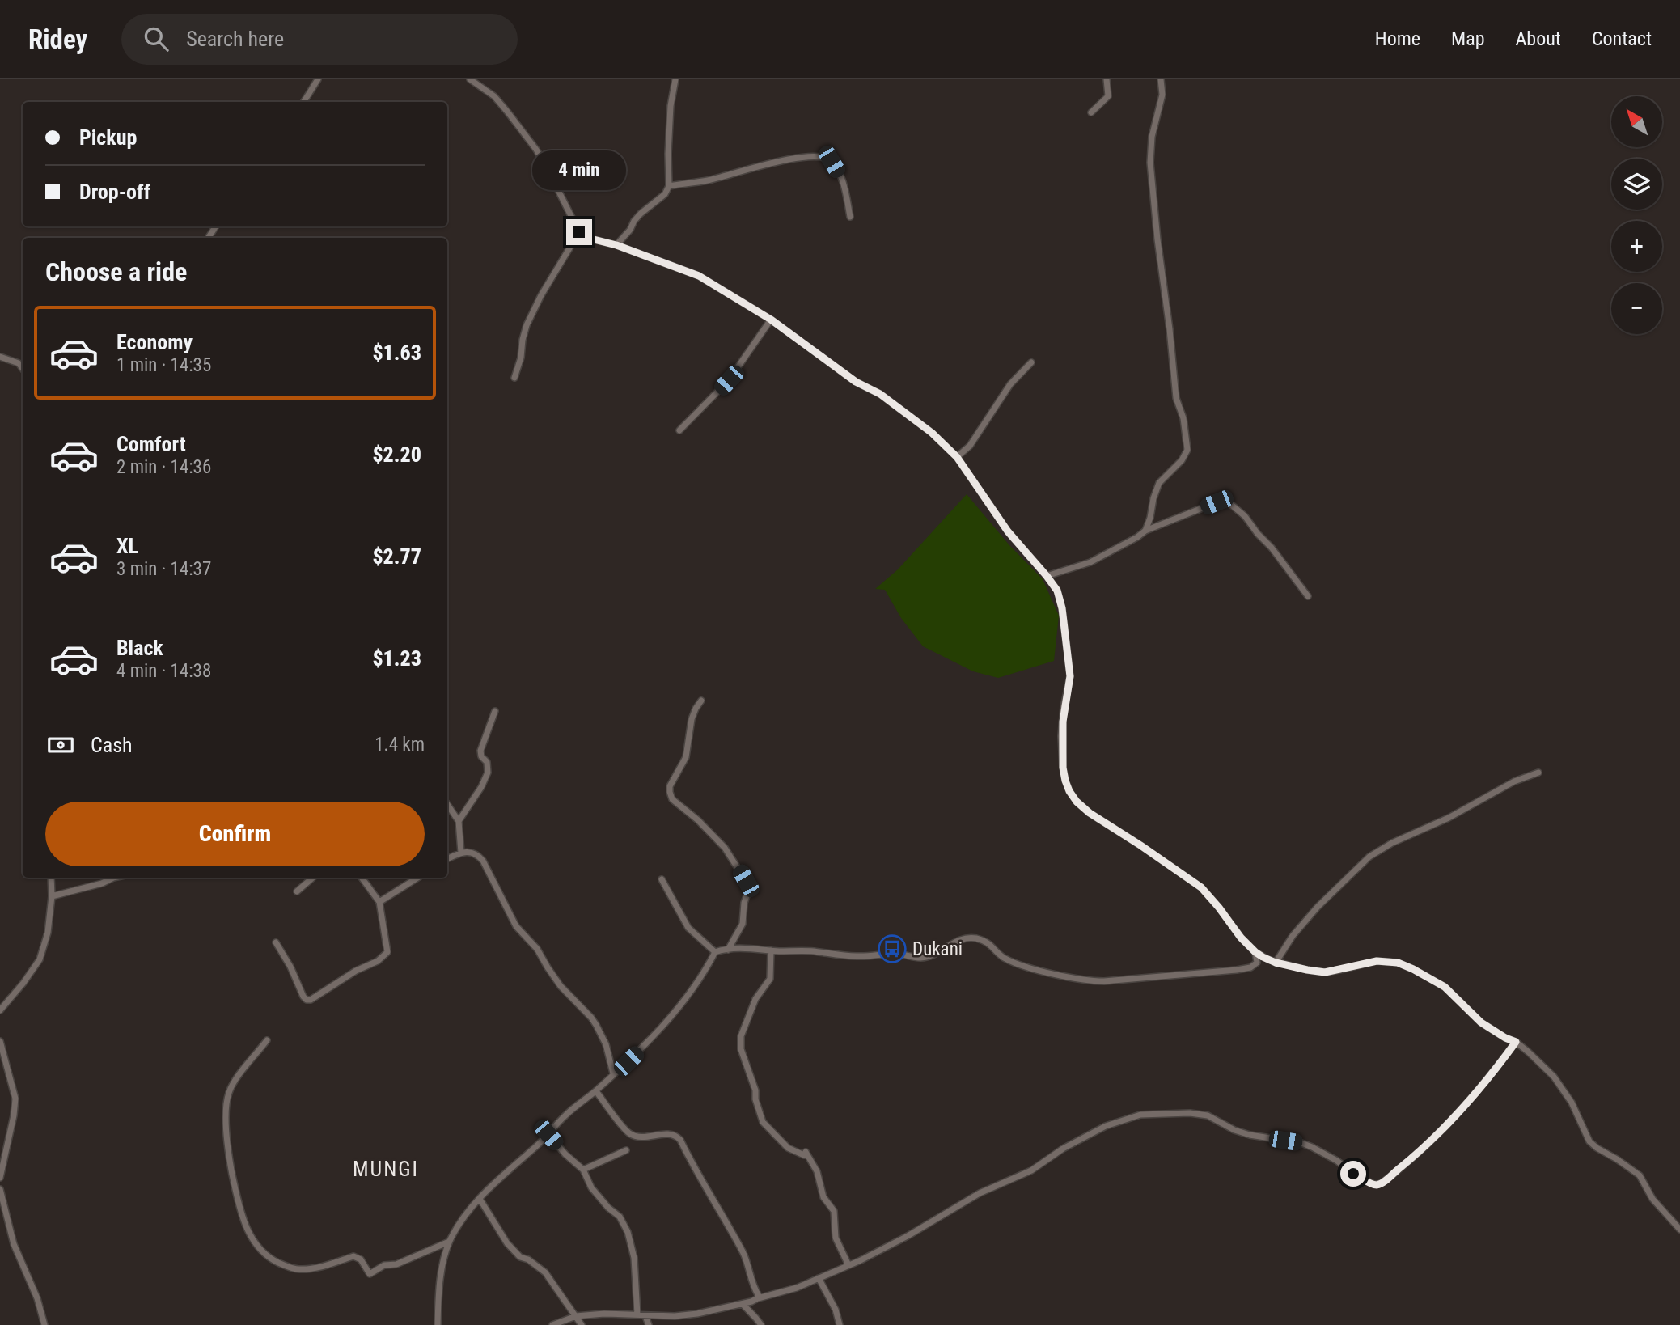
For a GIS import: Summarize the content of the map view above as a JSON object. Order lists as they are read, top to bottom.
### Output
{
  "districts": ["MUNGI"],
  "places": {
    "bus stop": ["Dukani"]
  },
  "north": "top left",
  "page": {
    "header": "Ridey",
    "search": "Search here",
    "nav": [
      "Home",
      "Map",
      "About",
      "Contact"
    ],
    "map_buttons": ["+", "−"],
    "banner": ["Pickup", "Drop-off"],
    "bubble": "4 min",
    "heading": "Choose a ride",
    "list": [
      {
        "name": "Economy",
        "note": "1 min · 14:35",
        "value": "$1.63"
      },
      {
        "name": "Comfort",
        "note": "2 min · 14:36",
        "value": "$2.20"
      },
      {
        "name": "XL",
        "note": "3 min · 14:37",
        "value": "$2.77"
      },
      {
        "name": "Black",
        "note": "4 min · 14:38",
        "value": "$1.23"
      }
    ],
    "pay": ["Cash", "1.4 km"],
    "buttons": "Confirm"
  }
}
